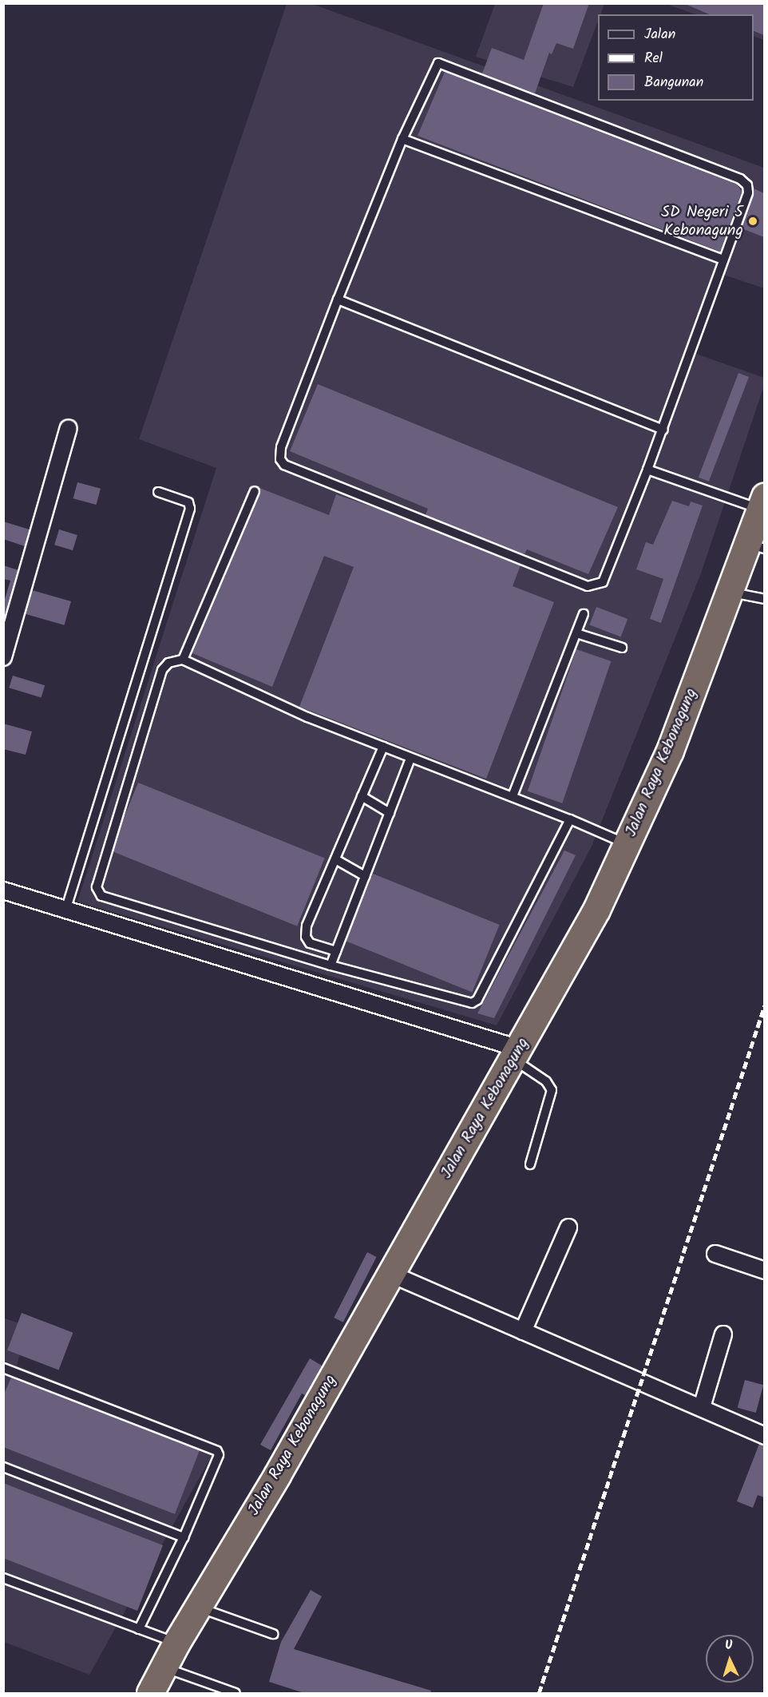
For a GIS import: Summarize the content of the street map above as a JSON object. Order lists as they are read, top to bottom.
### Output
{
  "streets": {
    "highway": ["Jalan Raya Kebonagung"]
  },
  "places": ["SD Negeri 5 Kebonagung"],
  "legend": ["Jalan", "Rel", "Bangunan"],
  "north": "top"
}
